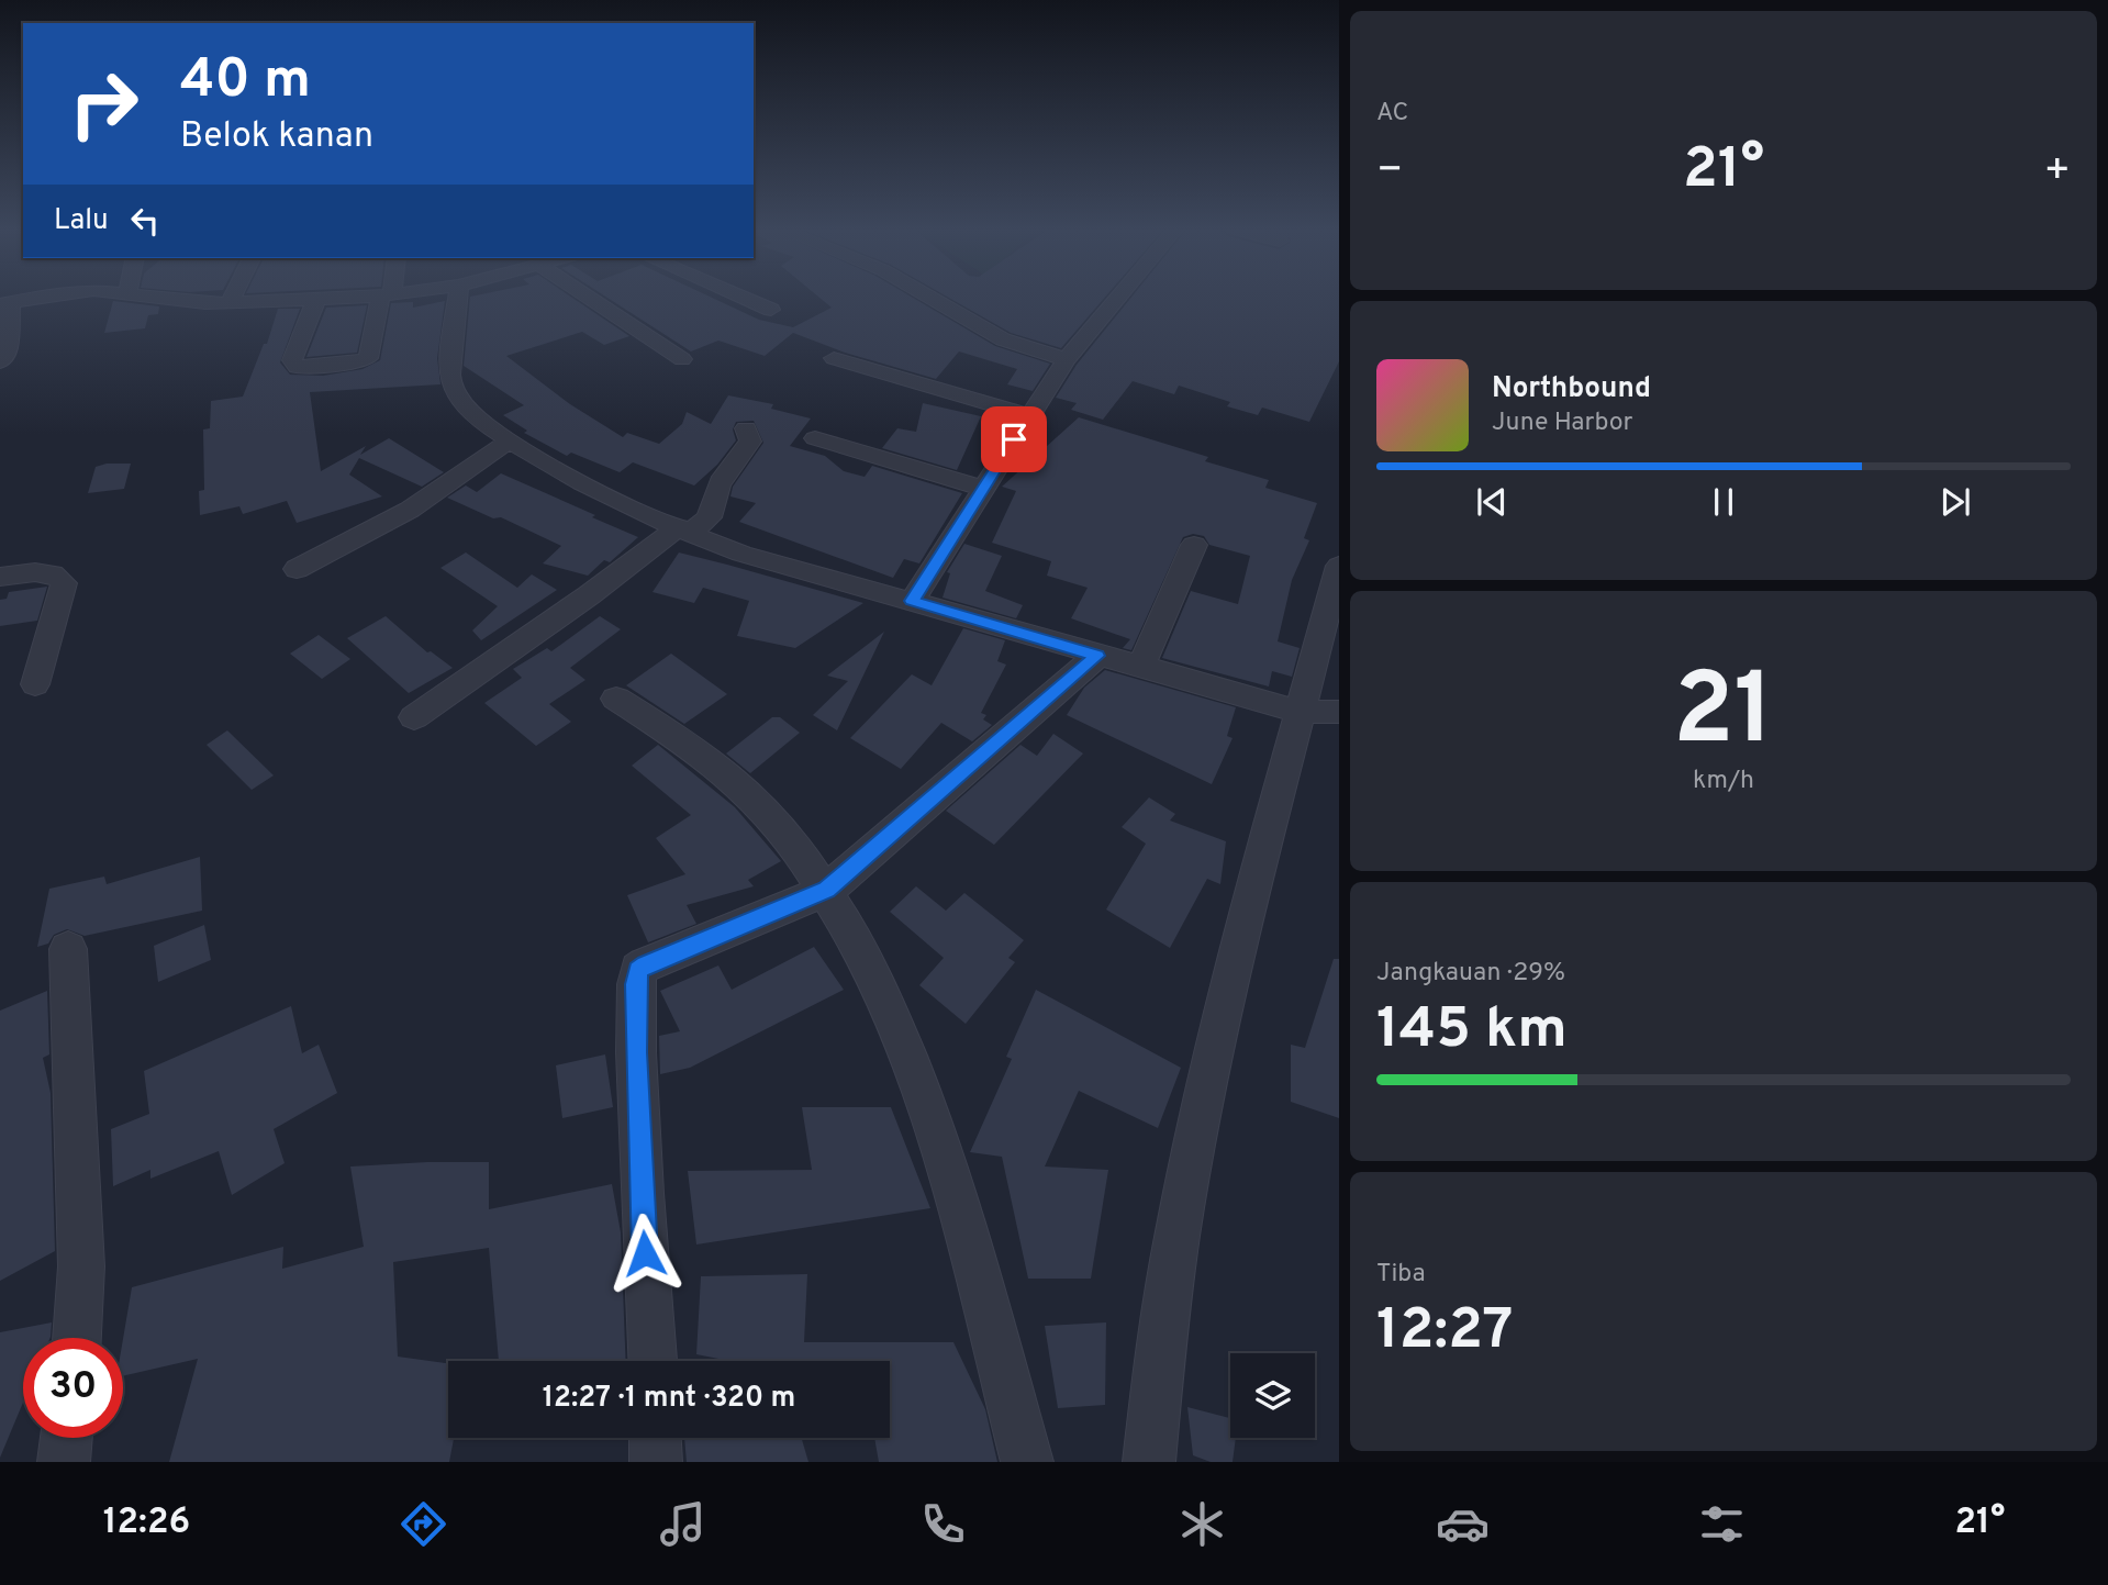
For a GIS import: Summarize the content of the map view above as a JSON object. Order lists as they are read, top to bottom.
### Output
{
  "page": {
    "tile": [
      "AC",
      ["21", "km/h"],
      ["Jangkauan · 29%", "145 km"],
      ["Tiba", "12:27"]
    ],
    "turn": ["40 m", "Belok kanan"],
    "heat": ["−", "21°", "+"],
    "then": "Lalu",
    "song": ["Northbound", "June Harbor"],
    "limit": "30",
    "trip": "12:27 · 1 mnt · 320 m",
    "tabs": ["12:26", "21°"]
  }
}
